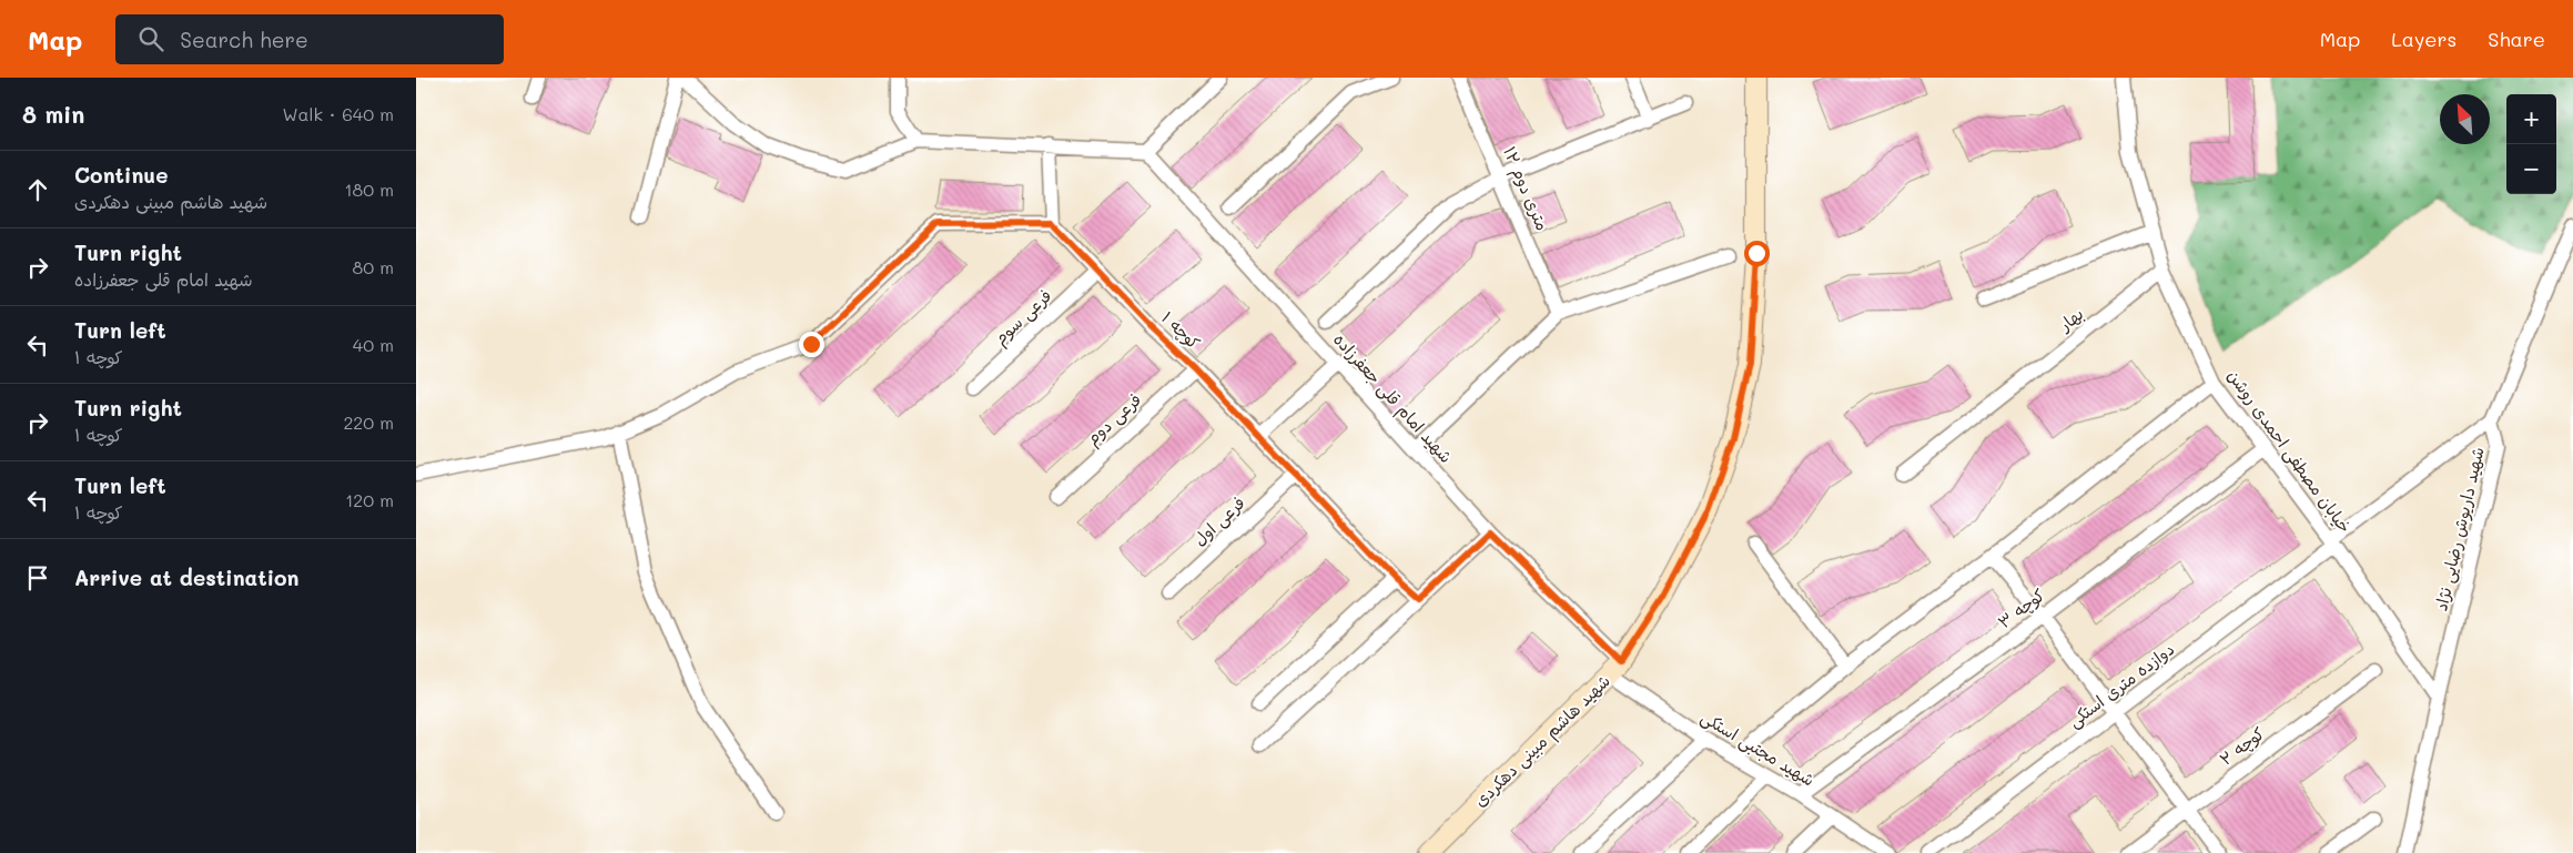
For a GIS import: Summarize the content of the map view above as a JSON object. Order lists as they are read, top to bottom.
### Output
{
  "streets": {
    "main road": ["شهید هاشم مبینی دهکردی"],
    "street": [
      "۱۲ متری دوم",
      "فرعی سوم",
      "بهار",
      "کوچه ۱",
      "شهید امام قلی جعفرزاده",
      "فرعی دوم",
      "خیابان مصطفی احمدی روشن",
      "فرعی اول",
      "شهید داریوش رضایی نژاد",
      "کوچه ۳",
      "دوازده متری استکی",
      "کوچه ۲",
      "شهید مجتبی استکی"
    ]
  },
  "crossings": [
    ["فرعی سوم", "کوچه ۱"],
    ["بهار", "خیابان مصطفی احمدی روشن"],
    ["کوچه ۱", "فرعی دوم"],
    ["کوچه ۱", "فرعی اول"],
    ["شهید امام قلی جعفرزاده", "شهید هاشم مبینی دهکردی"],
    ["شهید امام قلی جعفرزاده", "شهید مجتبی استکی"],
    ["خیابان مصطفی احمدی روشن", "شهید داریوش رضایی نژاد"],
    ["خیابان مصطفی احمدی روشن", "کوچه ۳"],
    ["خیابان مصطفی احمدی روشن", "دوازده متری استکی"],
    ["شهید داریوش رضایی نژاد", "دوازده متری استکی"],
    ["کوچه ۳", "شهید مجتبی استکی"],
    ["شهید هاشم مبینی دهکردی", "شهید مجتبی استکی"]
  ],
  "north": "top left",
  "page": {
    "header": "Map",
    "search": "Search here",
    "nav": ["Map", "Layers", "Share"],
    "heading": ["8 min", "Walk · 640 m"],
    "map_buttons": ["+", "−"],
    "list": [
      ["Continue", "شهید هاشم مبینی دهکردی", "180 m"],
      ["Turn right", "شهید امام قلی جعفرزاده", "80 m"],
      ["Turn left", "کوچه ۱", "40 m"],
      ["Turn right", "کوچه ۱", "220 m"],
      ["Turn left", "کوچه ۱", "120 m"],
      "Arrive at destination"
    ]
  }
}
